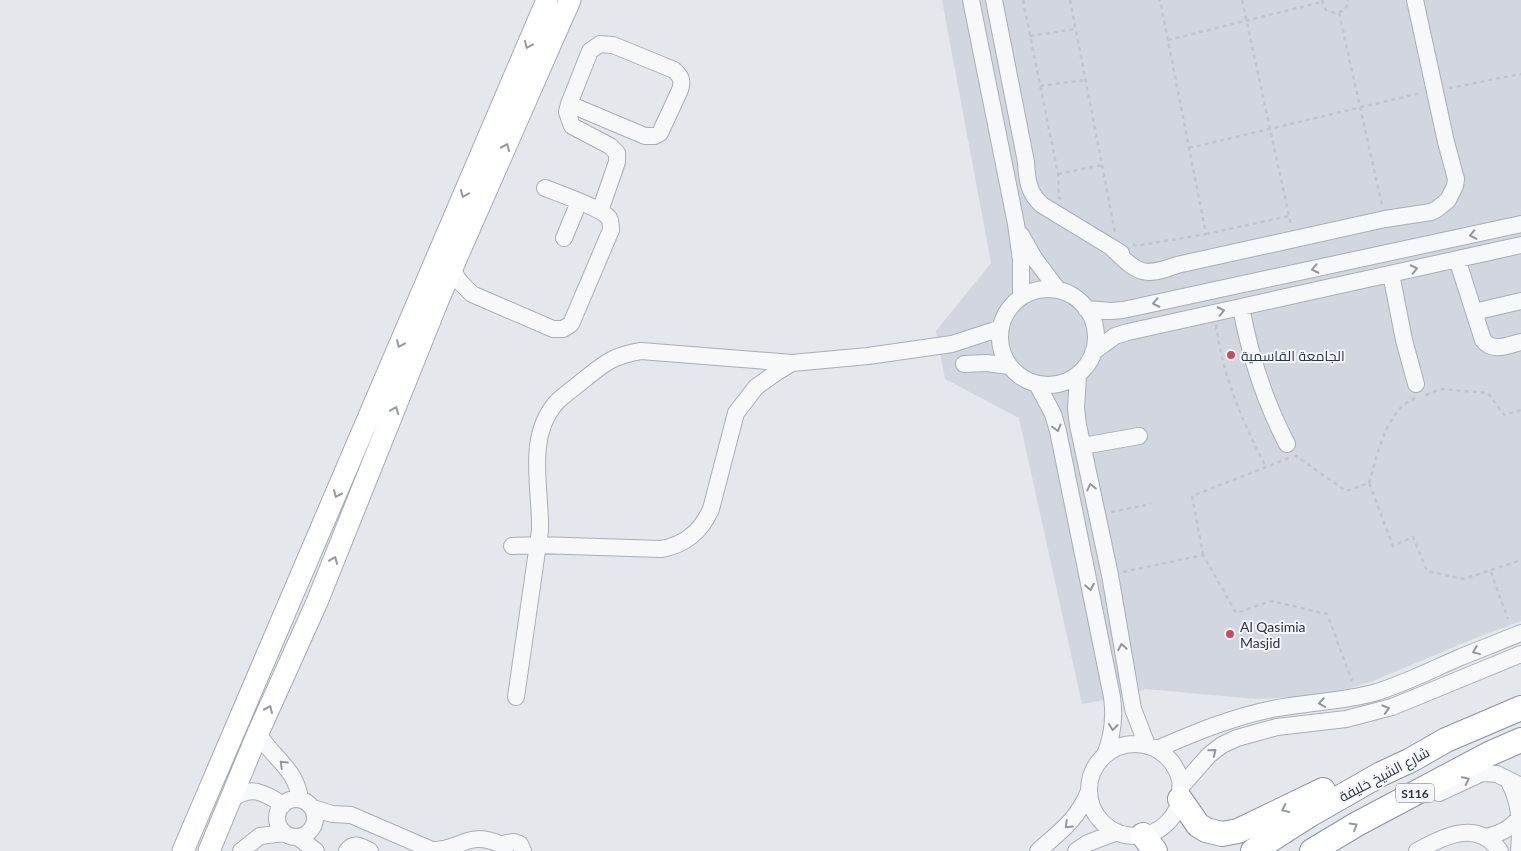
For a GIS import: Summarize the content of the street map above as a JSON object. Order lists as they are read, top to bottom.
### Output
{
  "streets": {
    "highway": ["شارع الشيخ خليفة", "S116"]
  },
  "places": ["الجامعة القاسمية", "Al Qasimia Masjid"]
}
